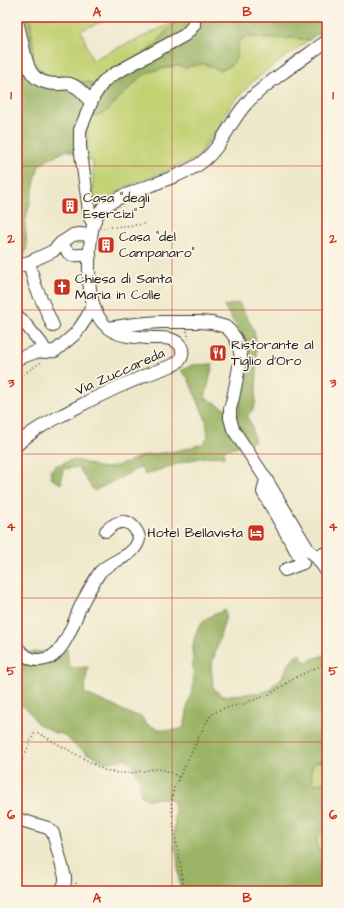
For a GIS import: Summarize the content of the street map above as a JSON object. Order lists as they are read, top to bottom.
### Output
{
  "streets": {
    "street": ["Via Zuccareda"]
  },
  "places": {
    "building": ["Casa \"degli Esercizi\"", "Casa \"del Campanaro\""],
    "church": ["Chiesa di Santa Maria in Colle"],
    "restaurant": ["Ristorante al Tiglio d'Oro"],
    "hotel": ["Hotel Bellavista"]
  },
  "grid": {
    "columns": ["A", "B"],
    "rows": [
      "1",
      "2",
      "3",
      "4",
      "5",
      "6"
    ]
  }
}
